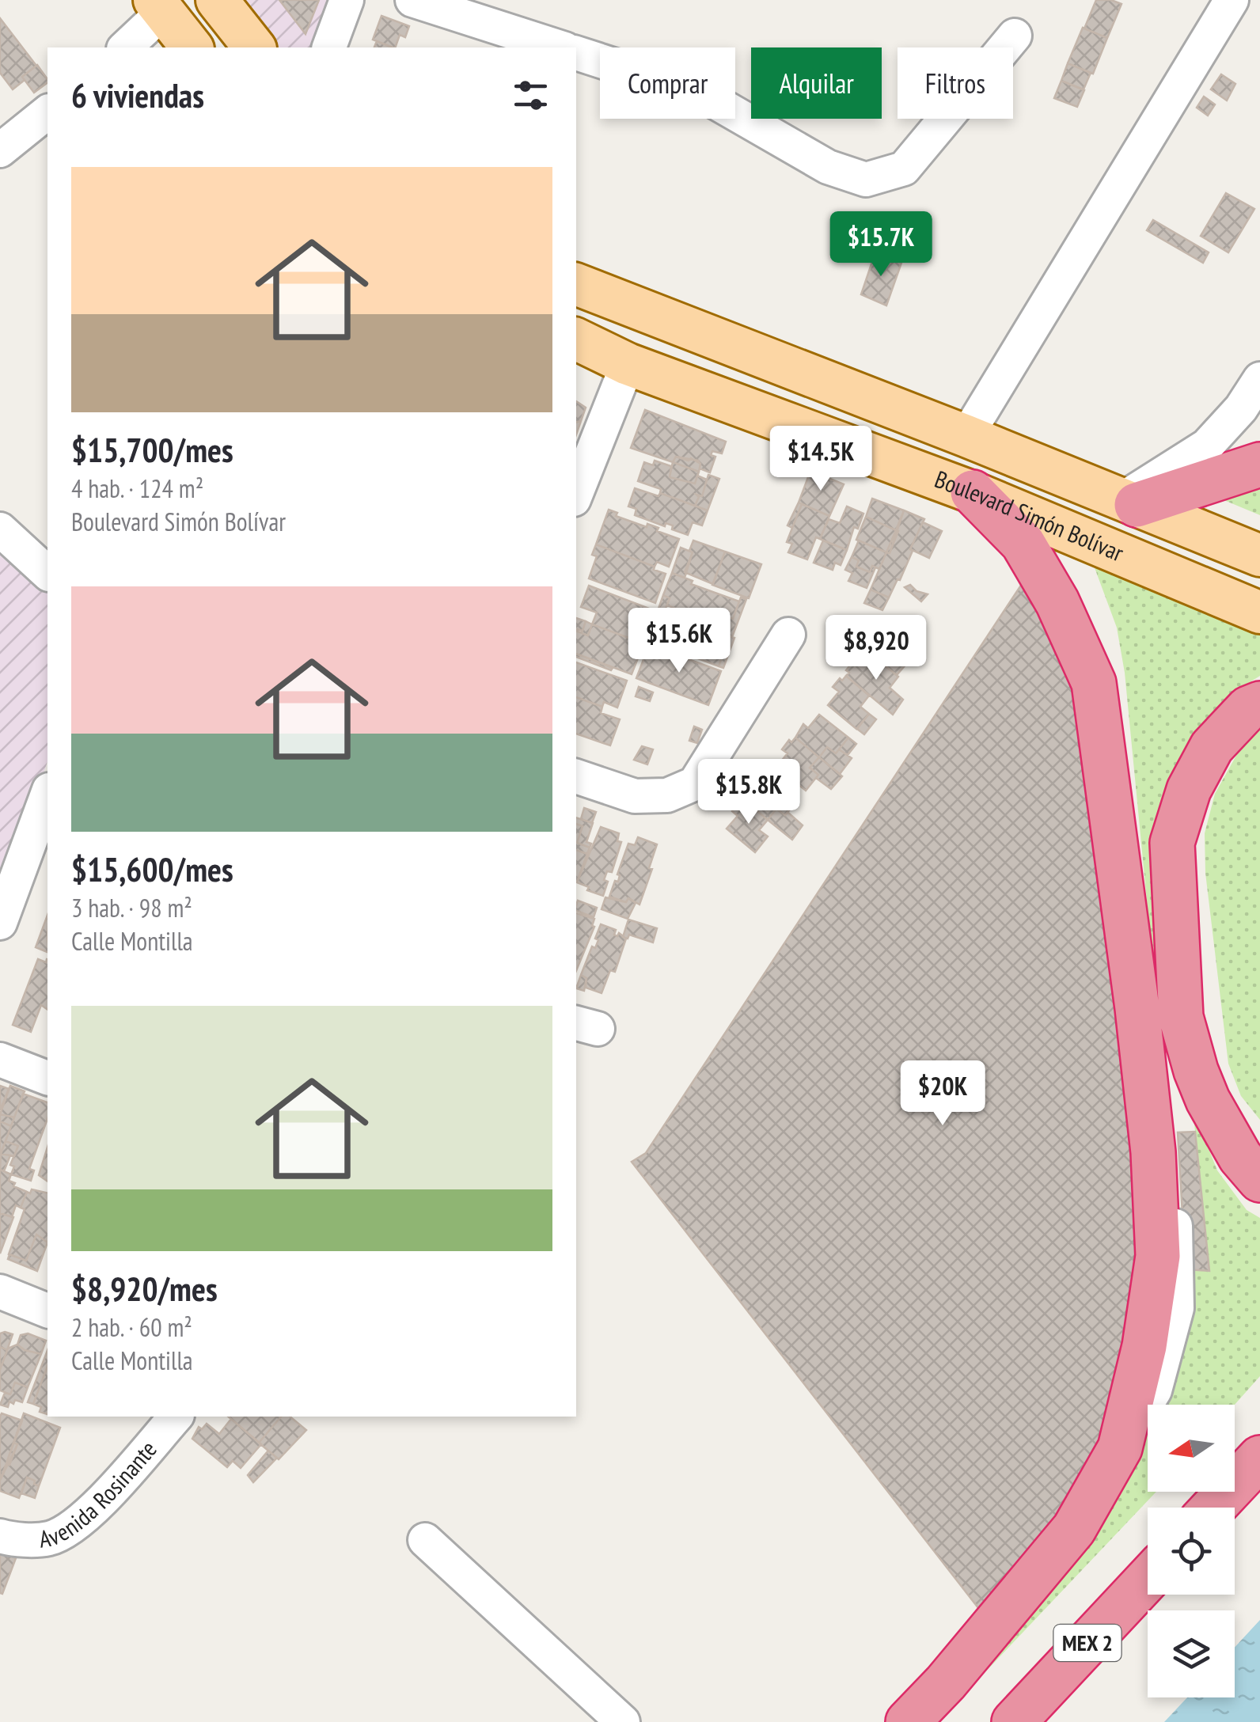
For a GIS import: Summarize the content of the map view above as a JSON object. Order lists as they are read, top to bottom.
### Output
{
  "streets": {
    "highway": ["MEX 2"],
    "main road": ["Boulevard Simón Bolívar"],
    "street": ["Avenida Rosinante"]
  },
  "north": "left",
  "page": {
    "chip": ["Comprar", "Alquilar", "Filtros"],
    "heading": "6 viviendas",
    "list": [
      {
        "name": "$15,700/mes",
        "note": "4 hab. · 124 m² · Boulevard Simón Bolívar"
      },
      {
        "name": "$15,600/mes",
        "note": "3 hab. · 98 m² · Calle Montilla"
      },
      {
        "name": "$8,920/mes",
        "note": "2 hab. · 60 m² · Calle Montilla"
      }
    ],
    "price": [
      "$15.7K",
      "$14.5K",
      "$15.6K",
      "$8,920",
      "$15.8K",
      "$20K"
    ]
  }
}
